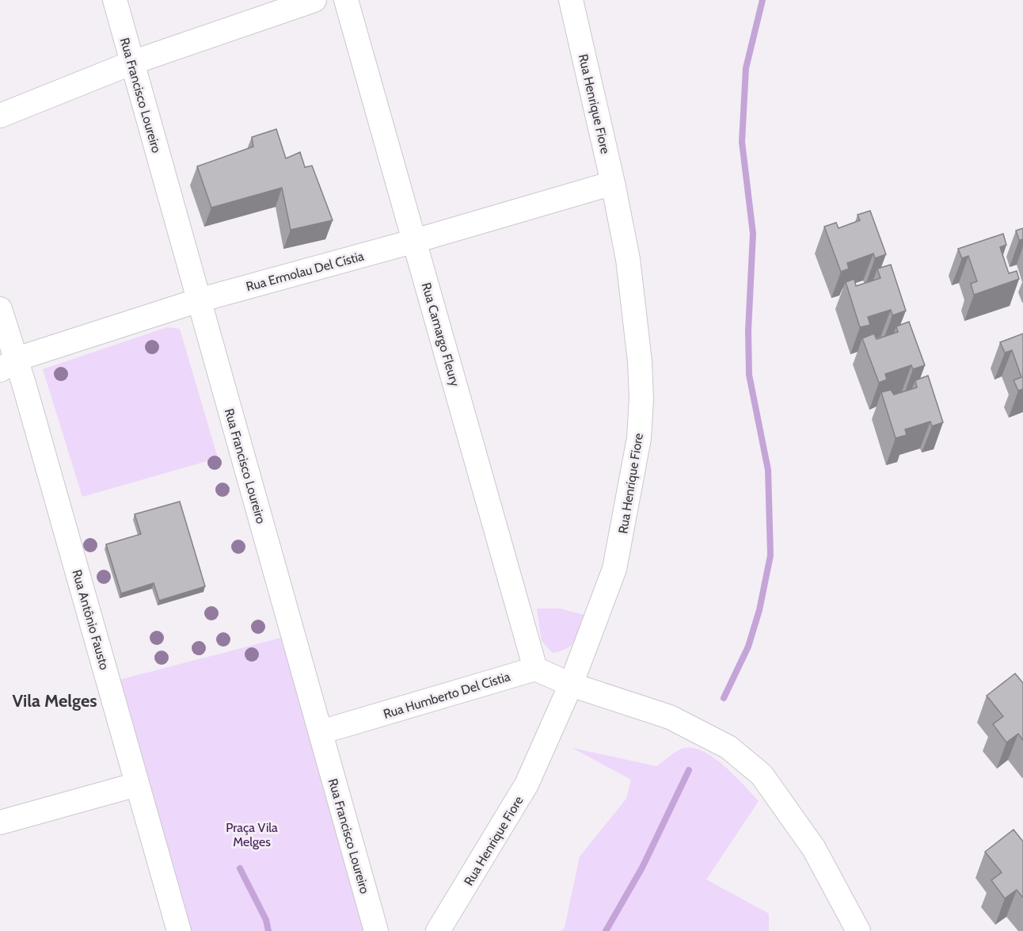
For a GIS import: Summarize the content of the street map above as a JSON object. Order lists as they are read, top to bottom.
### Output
{
  "streets": {
    "street": [
      "Rua Francisco Loureiro",
      "Rua Henrique Fiore",
      "Rua Ermolau Del Cístia",
      "Rua Camargo Fleury",
      "Rua Antônio Fausto",
      "Rua Humberto Del Cístia"
    ]
  },
  "crossings": [
    ["Rua Francisco Loureiro", "Rua Ermolau Del Cístia"],
    ["Rua Francisco Loureiro", "Rua Humberto Del Cístia"],
    ["Rua Henrique Fiore", "Rua Ermolau Del Cístia"],
    ["Rua Ermolau Del Cístia", "Rua Camargo Fleury"],
    ["Rua Ermolau Del Cístia", "Rua Antônio Fausto"],
    ["Rua Camargo Fleury", "Rua Humberto Del Cístia"]
  ],
  "districts": ["Vila Melges"],
  "parks": ["Praça Vila Melges"]
}
